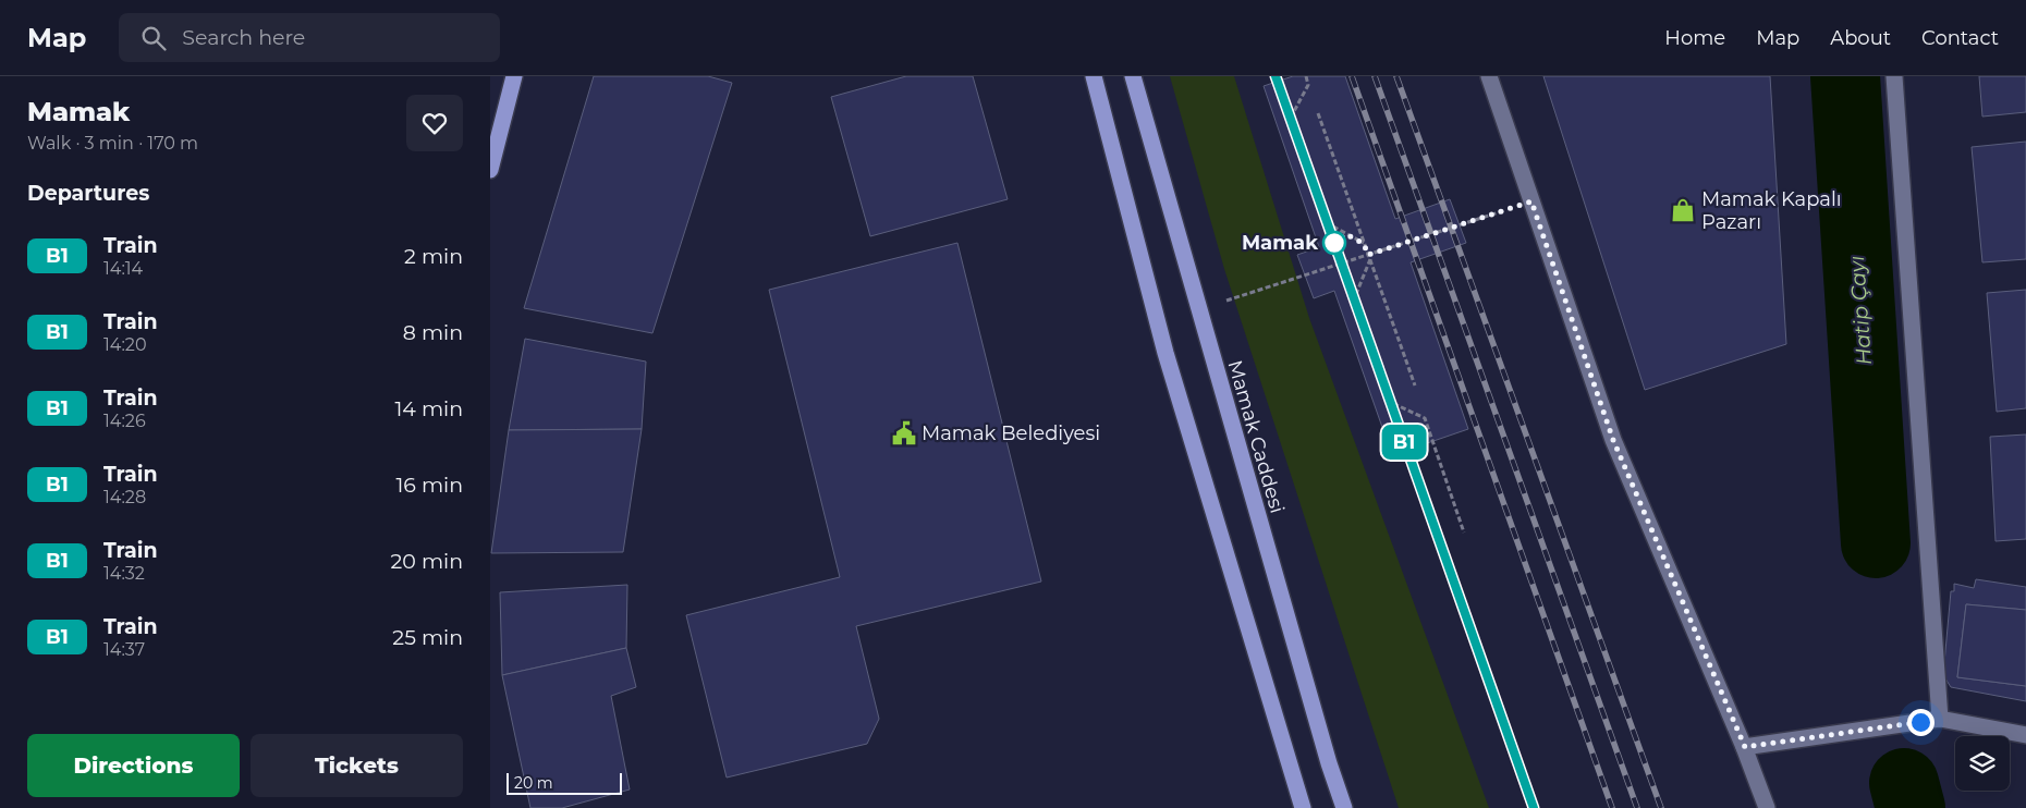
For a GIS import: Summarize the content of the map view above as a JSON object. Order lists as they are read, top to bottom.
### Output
{
  "streets": {
    "main road": ["Mamak Caddesi"]
  },
  "water": ["Hatip Çayı"],
  "places": {
    "shop": ["Mamak Kapalı Pazarı"],
    "other": ["Mamak"],
    "public building": ["Mamak Belediyesi"]
  },
  "scale_bar": "20 m",
  "page": {
    "header": "Map",
    "search": "Search here",
    "nav": [
      "Home",
      "Map",
      "About",
      "Contact"
    ],
    "heading": [
      ["Mamak", "Walk · 3 min · 170 m"],
      "Departures"
    ],
    "on_map": "B1",
    "list": [
      {
        "mark": "B1",
        "name": "Train",
        "note": "14:14",
        "value": "2 min"
      },
      {
        "mark": "B1",
        "name": "Train",
        "note": "14:20",
        "value": "8 min"
      },
      {
        "mark": "B1",
        "name": "Train",
        "note": "14:26",
        "value": "14 min"
      },
      {
        "mark": "B1",
        "name": "Train",
        "note": "14:28",
        "value": "16 min"
      },
      {
        "mark": "B1",
        "name": "Train",
        "note": "14:32",
        "value": "20 min"
      },
      {
        "mark": "B1",
        "name": "Train",
        "note": "14:37",
        "value": "25 min"
      }
    ],
    "buttons": ["Directions", "Tickets"],
    "scale": "20 m"
  }
}
